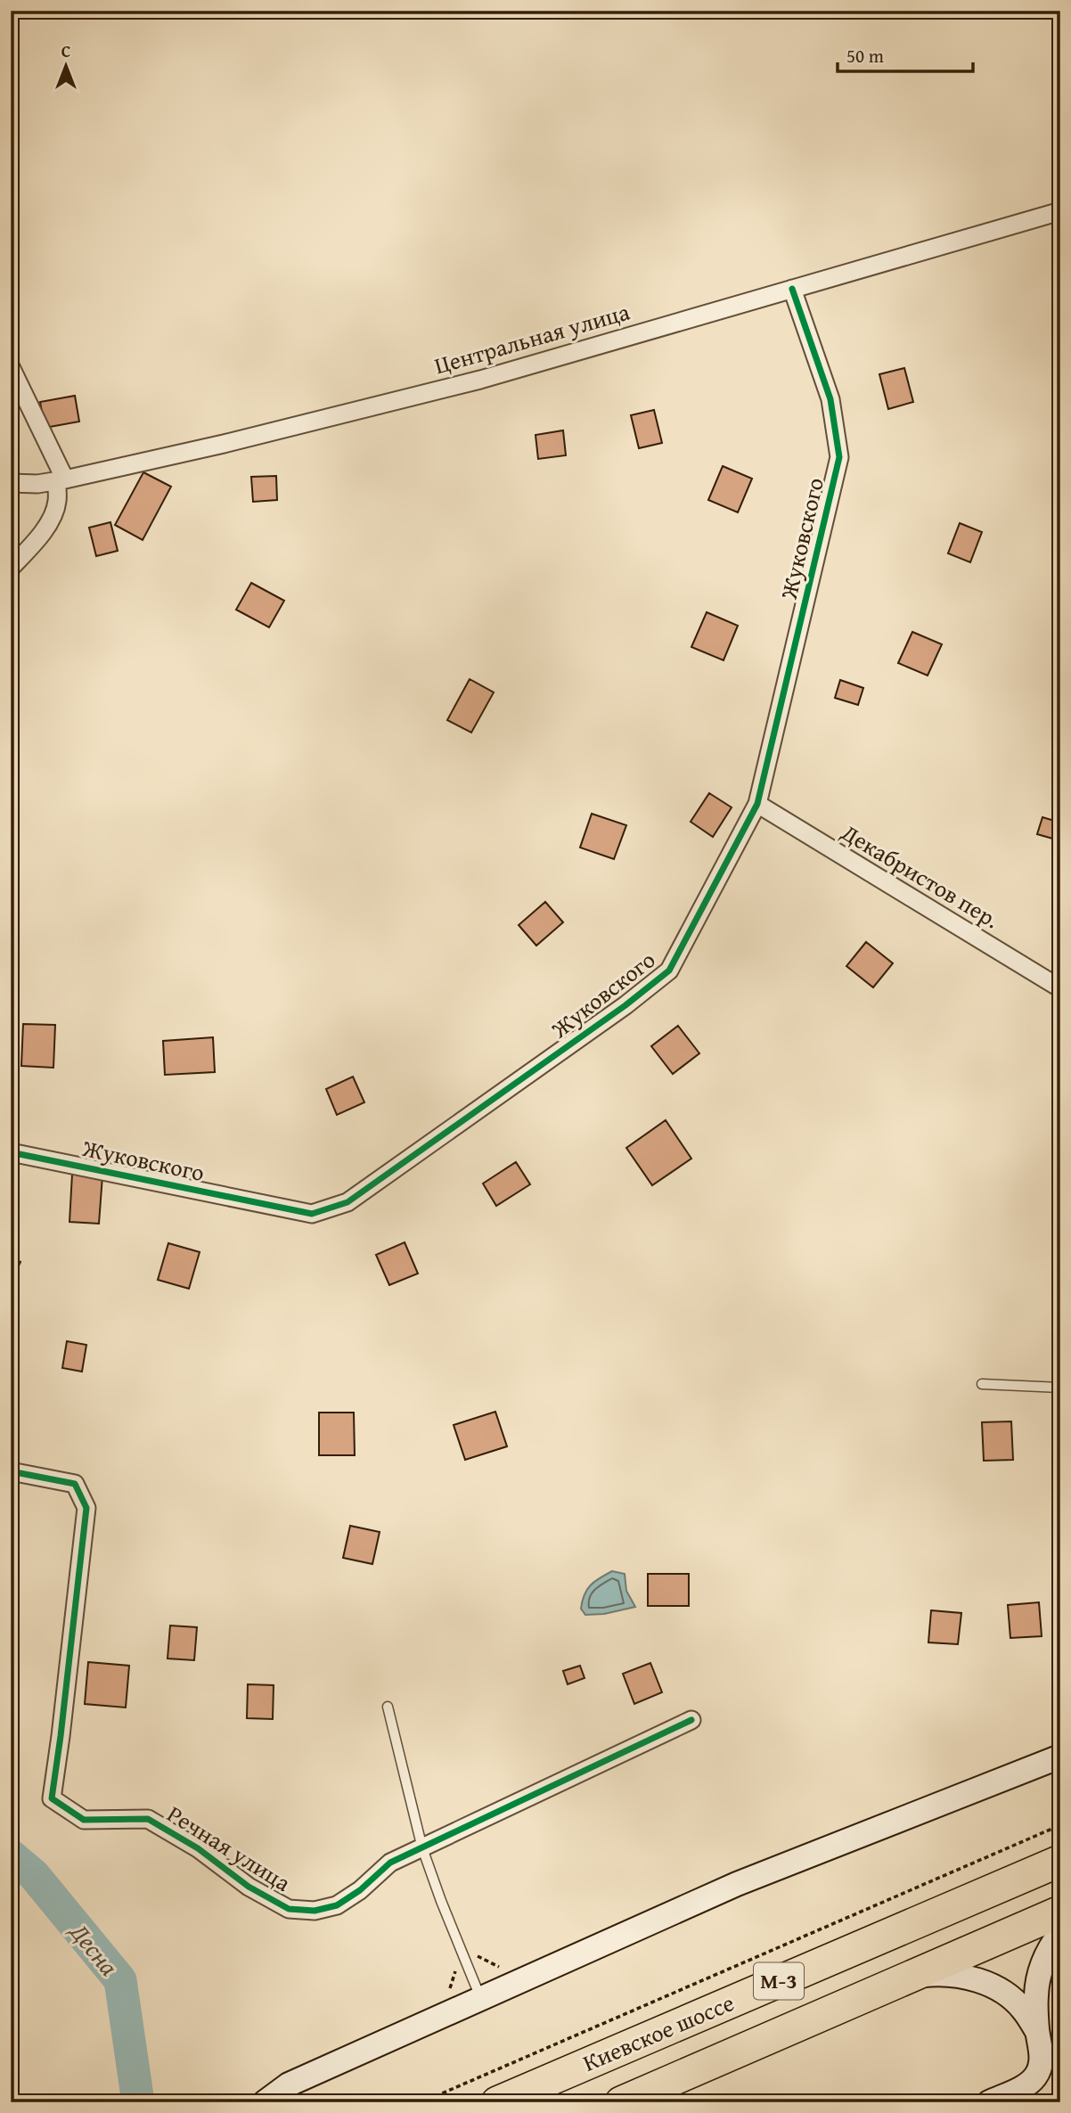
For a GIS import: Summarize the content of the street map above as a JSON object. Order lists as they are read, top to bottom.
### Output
{
  "streets": {
    "highway": ["М-3", "Киевское шоссе"],
    "street": [
      "Центральная улица",
      "Жуковского",
      "Декабристов пер.",
      "Речная улица"
    ]
  },
  "crossings": [
    ["Центральная улица", "Жуковского"],
    ["Жуковского", "Декабристов пер."]
  ],
  "water": ["Десна"],
  "scale_bar": "50 m",
  "north": "top"
}
